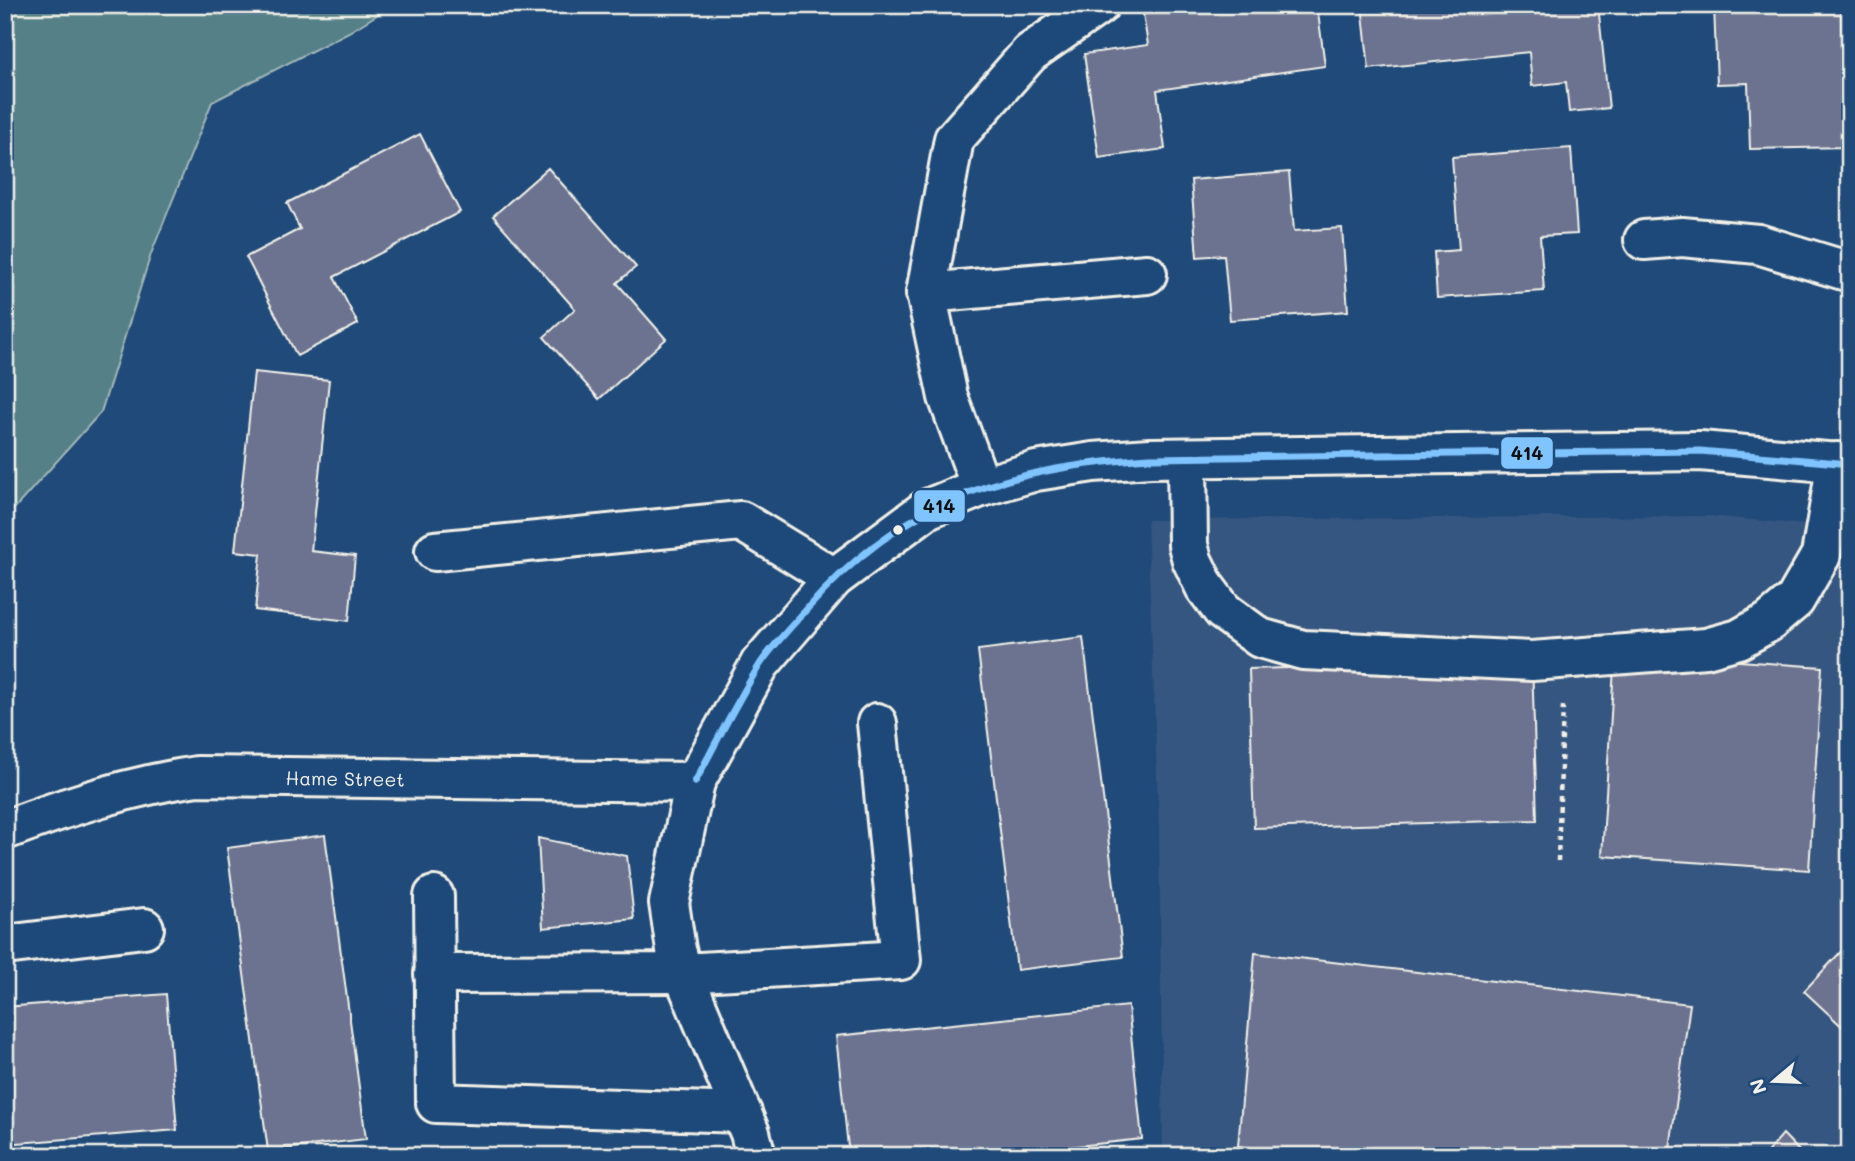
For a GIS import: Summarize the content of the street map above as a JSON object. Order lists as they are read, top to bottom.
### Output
{
  "streets": {
    "street": ["Hame Street"]
  },
  "lines": ["transit line 414"],
  "north": "left"
}
